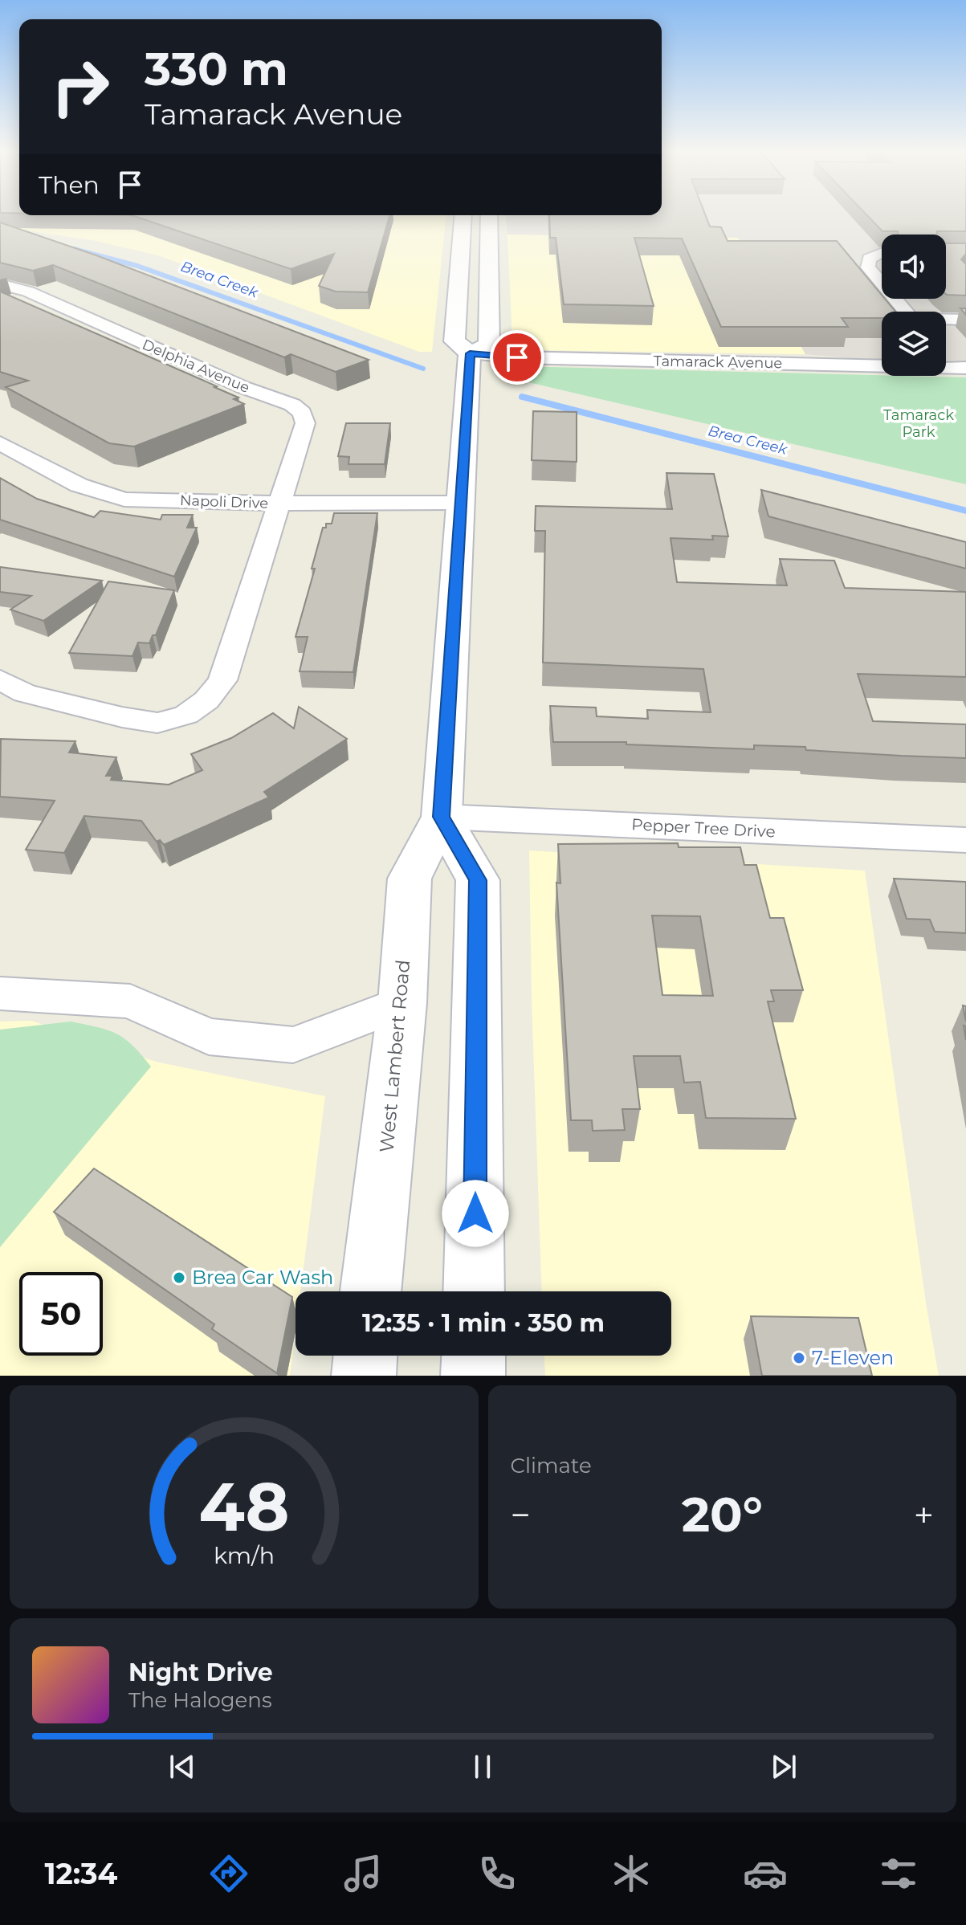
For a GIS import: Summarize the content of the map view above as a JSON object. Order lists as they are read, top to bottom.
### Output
{
  "streets": {
    "main road": ["West Lambert Road"],
    "street": [
      "Tamarack Avenue",
      "Delphia Avenue",
      "Napoli Drive",
      "Pepper Tree Drive"
    ]
  },
  "crossings": [
    ["Tamarack Avenue", "West Lambert Road"],
    ["Delphia Avenue", "Napoli Drive"],
    ["Napoli Drive", "West Lambert Road"],
    ["Pepper Tree Drive", "West Lambert Road"]
  ],
  "water": ["Brea Creek"],
  "parks": ["Tamarack Park"],
  "places": ["Brea Car Wash", "7-Eleven"],
  "page": {
    "turn": ["330 m", "Tamarack Avenue"],
    "then": "Then",
    "limit": "50",
    "trip": "12:35 · 1 min · 350 m",
    "tile": "Climate",
    "heat": ["−", "20°", "+"],
    "song": ["Night Drive", "The Halogens"],
    "tabs": "12:34",
    "gauge": ["48", "km/h"]
  }
}
